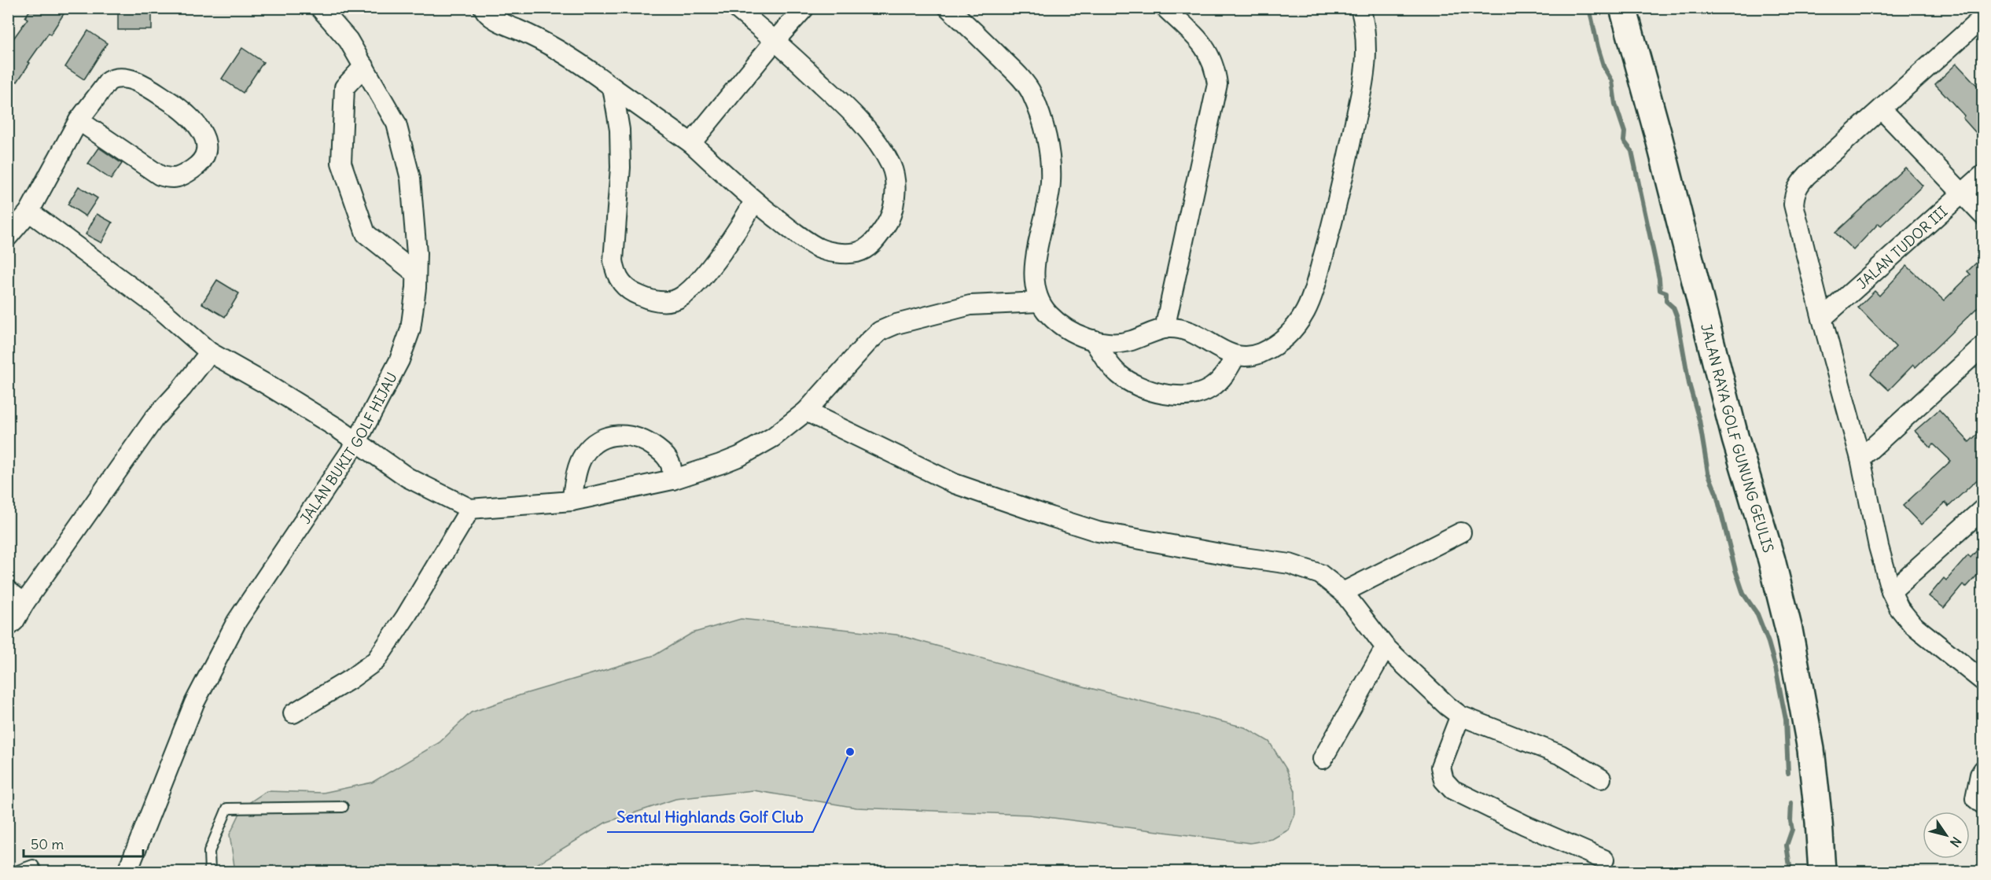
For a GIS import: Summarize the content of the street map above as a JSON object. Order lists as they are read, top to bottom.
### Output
{
  "streets": {
    "main road": ["JALAN RAYA GOLF GUNUNG GEULIS"],
    "street": ["JALAN TUDOR III", "JALAN BUKIT GOLF HIJAU"]
  },
  "places": ["Sentul Highlands Golf Club"],
  "scale_bar": "50 m",
  "north": "bottom right"
}
